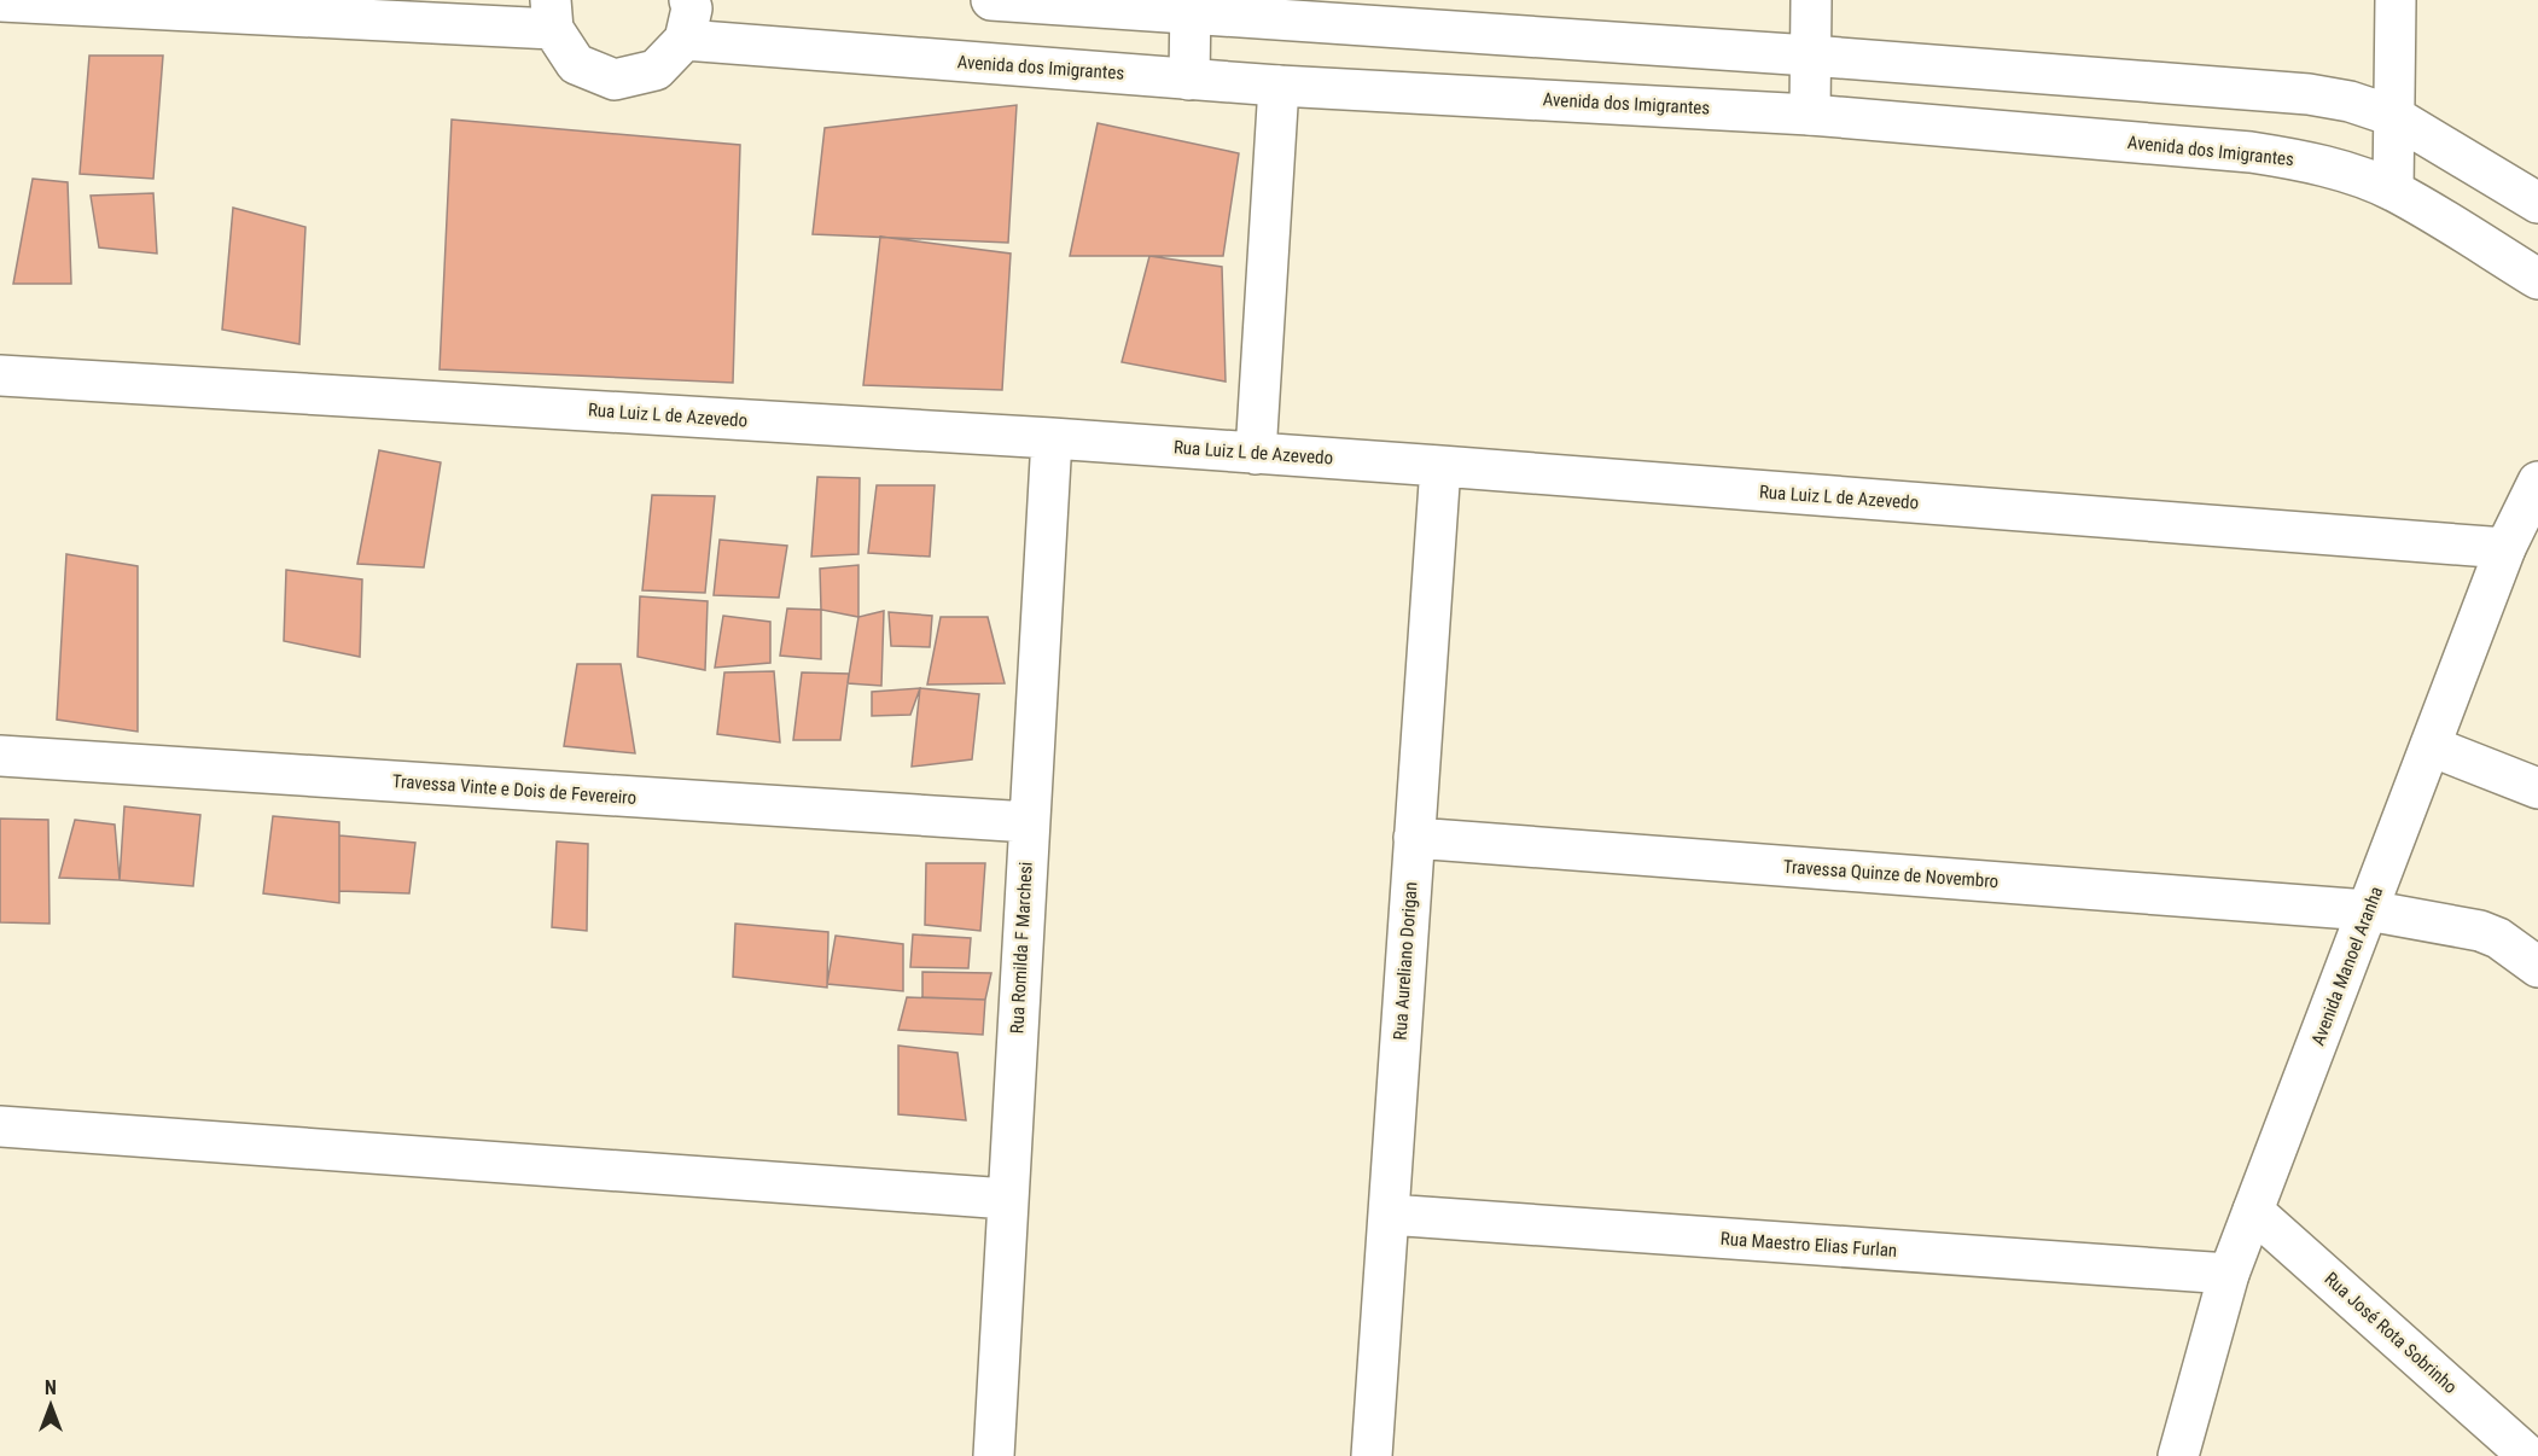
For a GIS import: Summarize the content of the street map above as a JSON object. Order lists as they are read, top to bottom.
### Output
{
  "streets": {
    "street": [
      "Avenida dos Imigrantes",
      "Rua Luiz L de Azevedo",
      "Travessa Vinte e Dois de Fevereiro",
      "Travessa Quinze de Novembro",
      "Rua Romilda F Marchesi",
      "Rua Aureliano Dorigan",
      "Avenida Manoel Aranha",
      "Rua Maestro Elias Furlan",
      "Rua José Rota Sobrinho"
    ]
  },
  "crossings": [
    ["Rua Luiz L de Azevedo", "Rua Romilda F Marchesi"],
    ["Rua Luiz L de Azevedo", "Rua Aureliano Dorigan"],
    ["Rua Luiz L de Azevedo", "Avenida Manoel Aranha"],
    ["Travessa Vinte e Dois de Fevereiro", "Rua Romilda F Marchesi"],
    ["Travessa Quinze de Novembro", "Rua Aureliano Dorigan"],
    ["Travessa Quinze de Novembro", "Avenida Manoel Aranha"],
    ["Rua Aureliano Dorigan", "Rua Maestro Elias Furlan"],
    ["Avenida Manoel Aranha", "Rua Maestro Elias Furlan"],
    ["Avenida Manoel Aranha", "Rua José Rota Sobrinho"]
  ],
  "north": "top"
}
